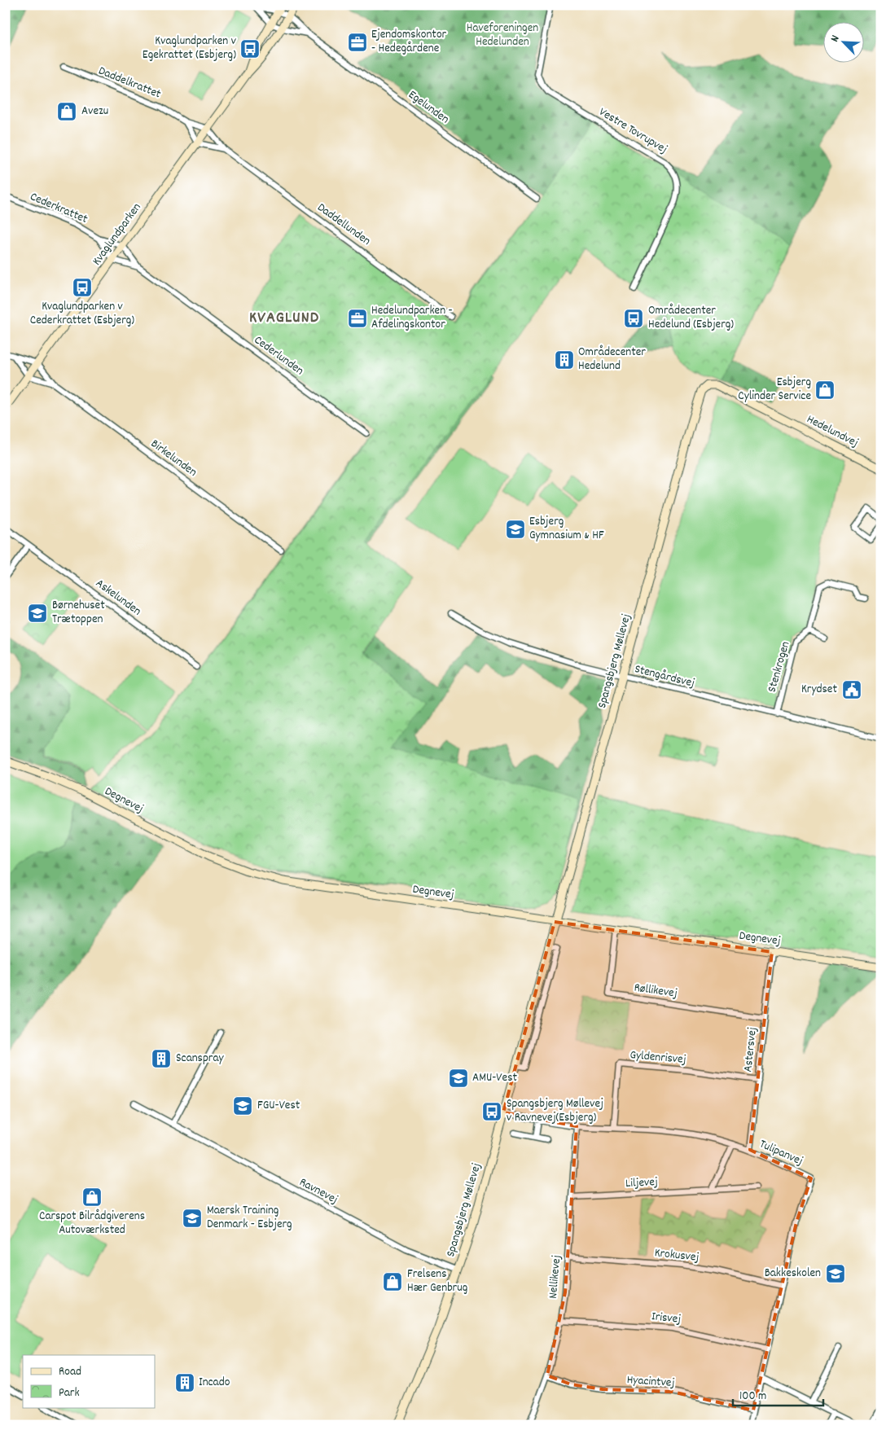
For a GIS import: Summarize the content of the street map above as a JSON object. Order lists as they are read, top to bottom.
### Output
{
  "streets": {
    "street": [
      "Daddelkrattet",
      "Egelunden",
      "Vestre Tovrupvej",
      "Cederkrattet",
      "Daddellunden",
      "Kvaglundparken",
      "Cederlunden",
      "Hedelundvej",
      "Birkelunden",
      "Askelunden",
      "Spangsbjerg Møllevej",
      "Stenkrogen",
      "Stengårdsvej",
      "Degnevej",
      "Røllikevej",
      "Astersvej",
      "Gyldenrisvej",
      "Tulipanvej",
      "Liljevej",
      "Ravnevej",
      "Krokusvej",
      "Nellikevej",
      "Irisvej",
      "Hyacintvej"
    ]
  },
  "crossings": [
    ["Daddelkrattet", "Daddellunden"],
    ["Daddelkrattet", "Kvaglundparken"],
    ["Egelunden", "Kvaglundparken"],
    ["Cederkrattet", "Kvaglundparken"],
    ["Cederkrattet", "Cederlunden"],
    ["Daddellunden", "Kvaglundparken"],
    ["Kvaglundparken", "Cederlunden"],
    ["Kvaglundparken", "Birkelunden"],
    ["Hedelundvej", "Spangsbjerg Møllevej"],
    ["Spangsbjerg Møllevej", "Stengårdsvej"],
    ["Spangsbjerg Møllevej", "Degnevej"],
    ["Spangsbjerg Møllevej", "Tulipanvej"],
    ["Spangsbjerg Møllevej", "Ravnevej"],
    ["Stenkrogen", "Stengårdsvej"],
    ["Degnevej", "Røllikevej"],
    ["Degnevej", "Astersvej"],
    ["Røllikevej", "Astersvej"],
    ["Astersvej", "Gyldenrisvej"],
    ["Astersvej", "Tulipanvej"],
    ["Gyldenrisvej", "Tulipanvej"],
    ["Tulipanvej", "Krokusvej"],
    ["Tulipanvej", "Nellikevej"],
    ["Tulipanvej", "Irisvej"],
    ["Tulipanvej", "Hyacintvej"],
    ["Liljevej", "Nellikevej"],
    ["Krokusvej", "Nellikevej"],
    ["Nellikevej", "Irisvej"],
    ["Nellikevej", "Hyacintvej"]
  ],
  "districts": ["KVAGLUND"],
  "parks": ["Haveforeningen Hedelunden"],
  "places": {
    "office": ["Ejendomskontor - Hedegårdene", "Hedelundparken - Afdelingskontor"],
    "bus stop": [
      "Kvaglundparken v Egekrattet (Esbjerg)",
      "Kvaglundparken v Cederkrattet (Esbjerg)",
      "Områdecenter Hedelund (Esbjerg)",
      "Spangsbjerg Møllevej v Ravnevej(Esbjerg)"
    ],
    "shop": [
      "Avezu",
      "Esbjerg Cylinder Service",
      "Carspot Bilrådgiverens Autoværksted",
      "Frelsens Hær Genbrug"
    ],
    "building": ["Områdecenter Hedelund", "Scanspray", "Incado"],
    "school or university": [
      "Esbjerg Gymnasium & HF",
      "Børnehuset Trætoppen",
      "AMU-Vest",
      "FGU-Vest",
      "Maersk Training Denmark - Esbjerg",
      "Bakkeskolen"
    ],
    "public building": ["Krydset"]
  },
  "legend": ["Road", "Park"],
  "scale_bar": "100 m",
  "north": "top left"
}
